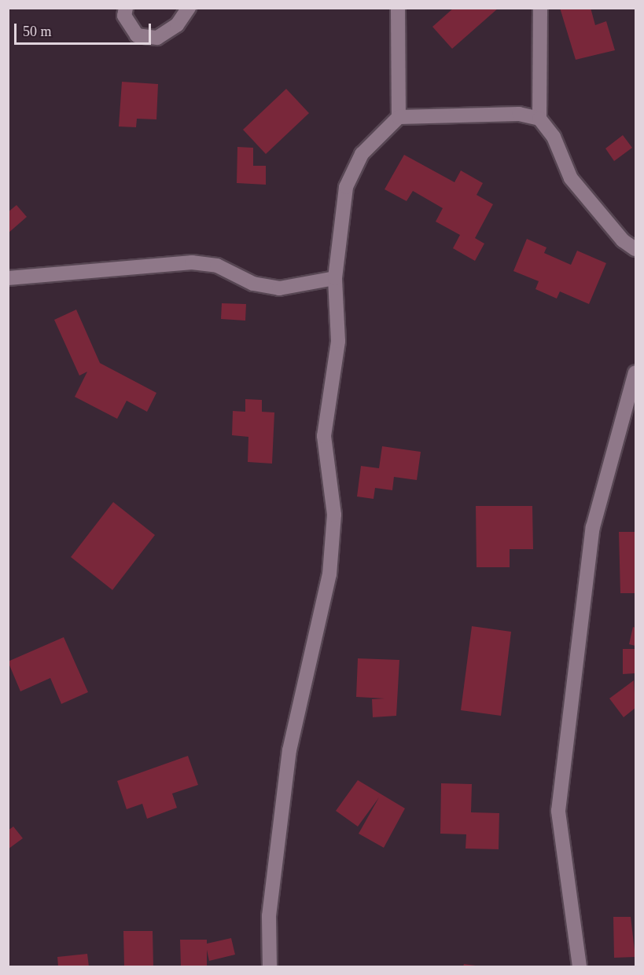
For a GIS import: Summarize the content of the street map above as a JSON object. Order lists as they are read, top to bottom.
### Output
{
  "scale_bar": "50 m"
}
